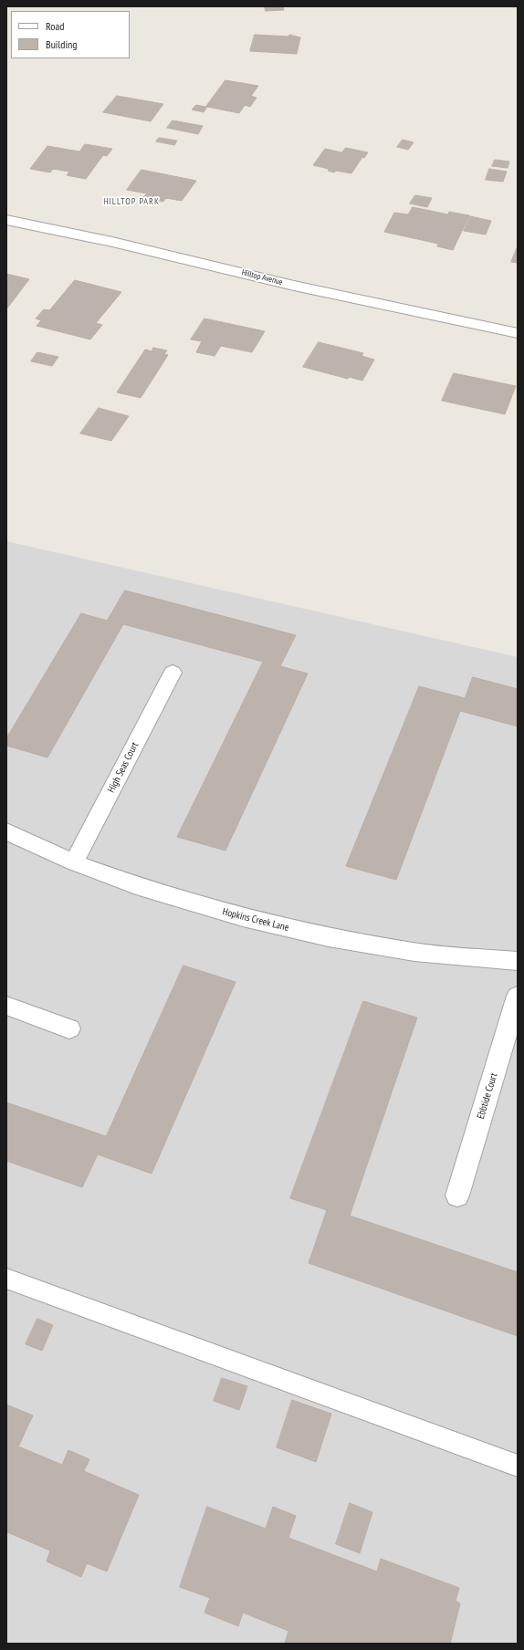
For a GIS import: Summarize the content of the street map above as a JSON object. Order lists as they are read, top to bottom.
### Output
{
  "streets": {
    "street": [
      "Hilltop Avenue",
      "High Seas Court",
      "Hopkins Creek Lane",
      "Ebbtide Court"
    ]
  },
  "crossings": [
    ["High Seas Court", "Hopkins Creek Lane"]
  ],
  "districts": ["HILLTOP PARK"],
  "legend": ["Road", "Building"]
}
